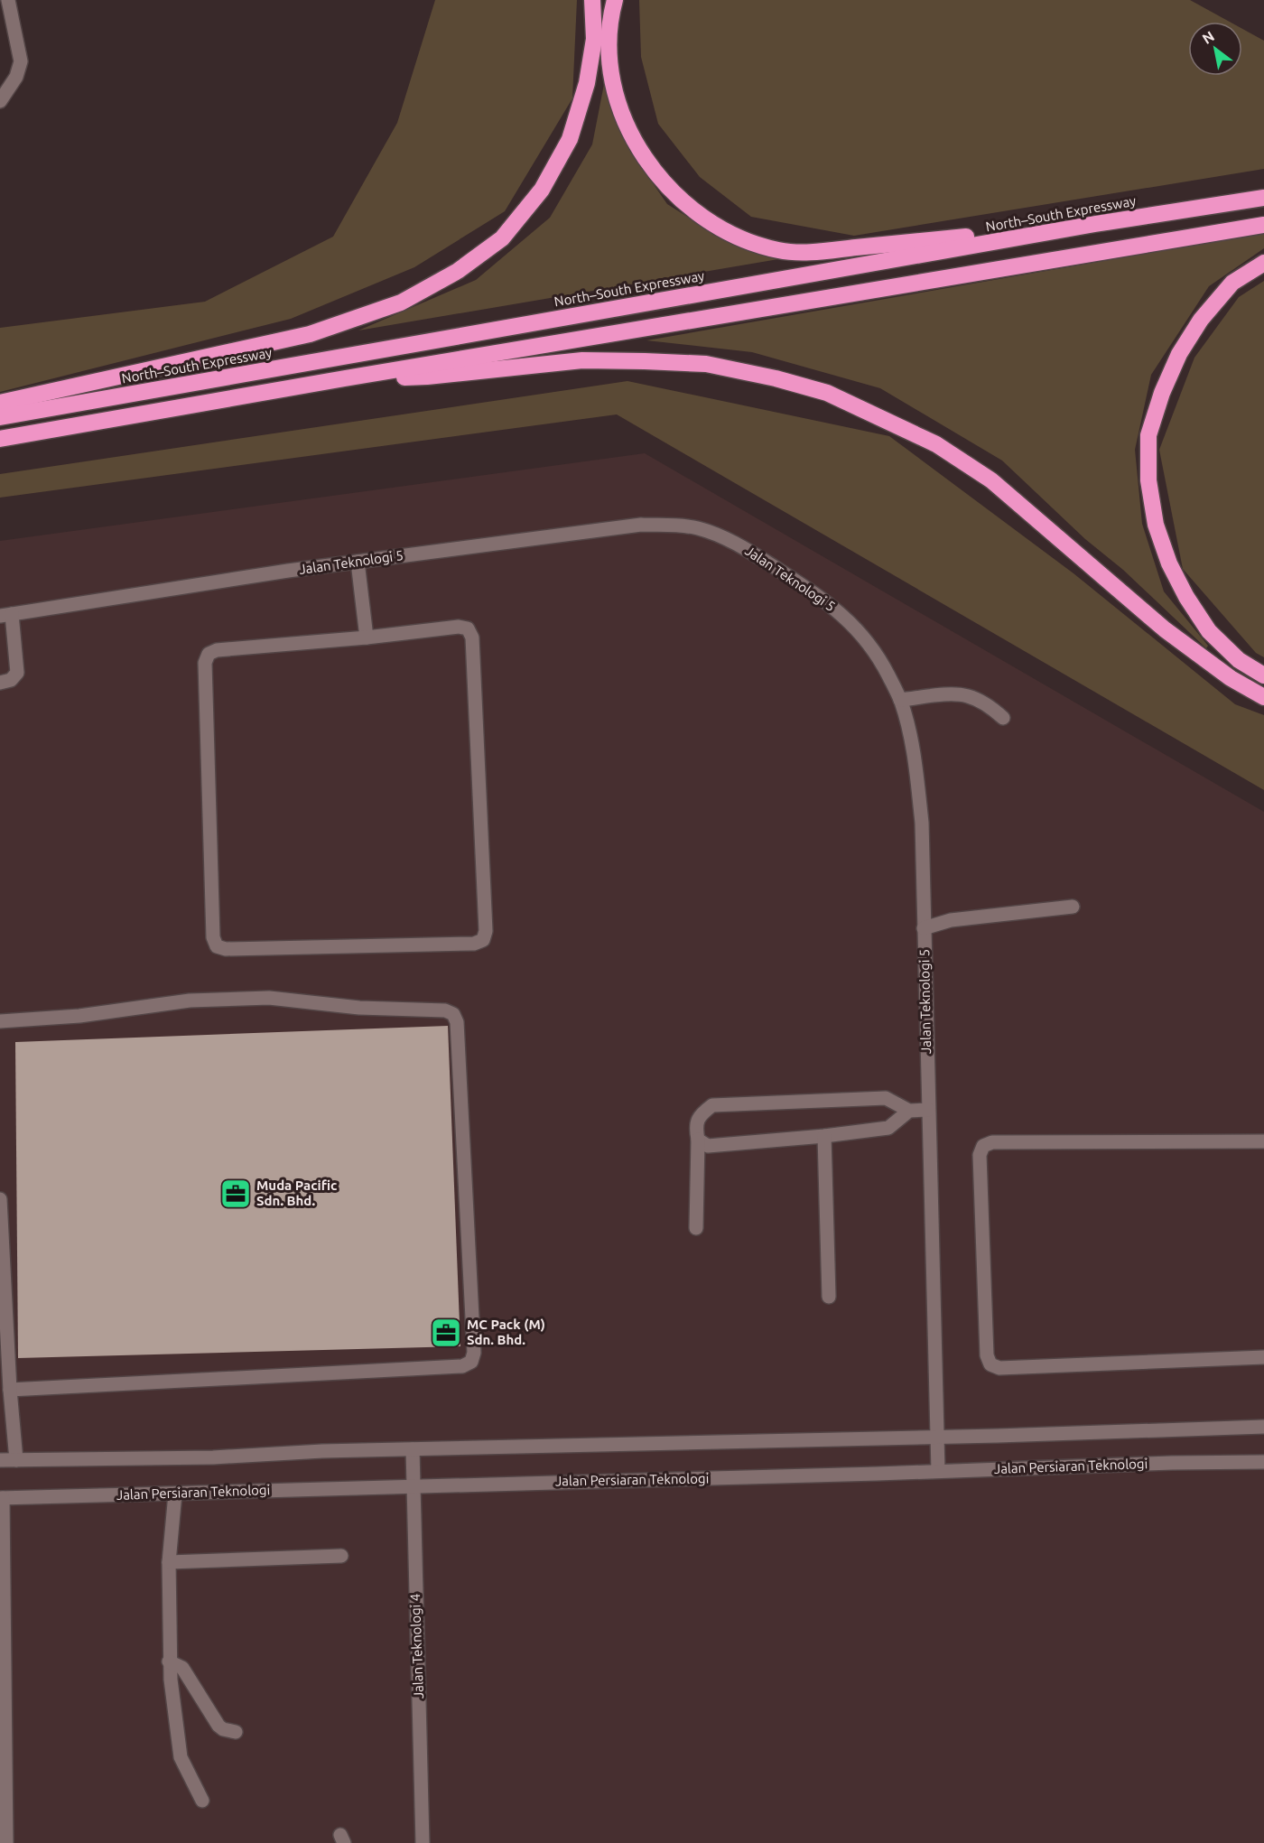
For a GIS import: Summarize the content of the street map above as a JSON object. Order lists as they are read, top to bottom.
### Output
{
  "streets": {
    "highway": ["North–South Expressway"],
    "street": ["Jalan Teknologi 5", "Jalan Persiaran Teknologi", "Jalan Teknologi 4"]
  },
  "crossings": [
    ["Jalan Teknologi 5", "Jalan Persiaran Teknologi"],
    ["Jalan Persiaran Teknologi", "Jalan Teknologi 4"]
  ],
  "places": {
    "office": ["Muda Pacific Sdn. Bhd.", "MC Pack (M) Sdn. Bhd."]
  },
  "north": "top left"
}
